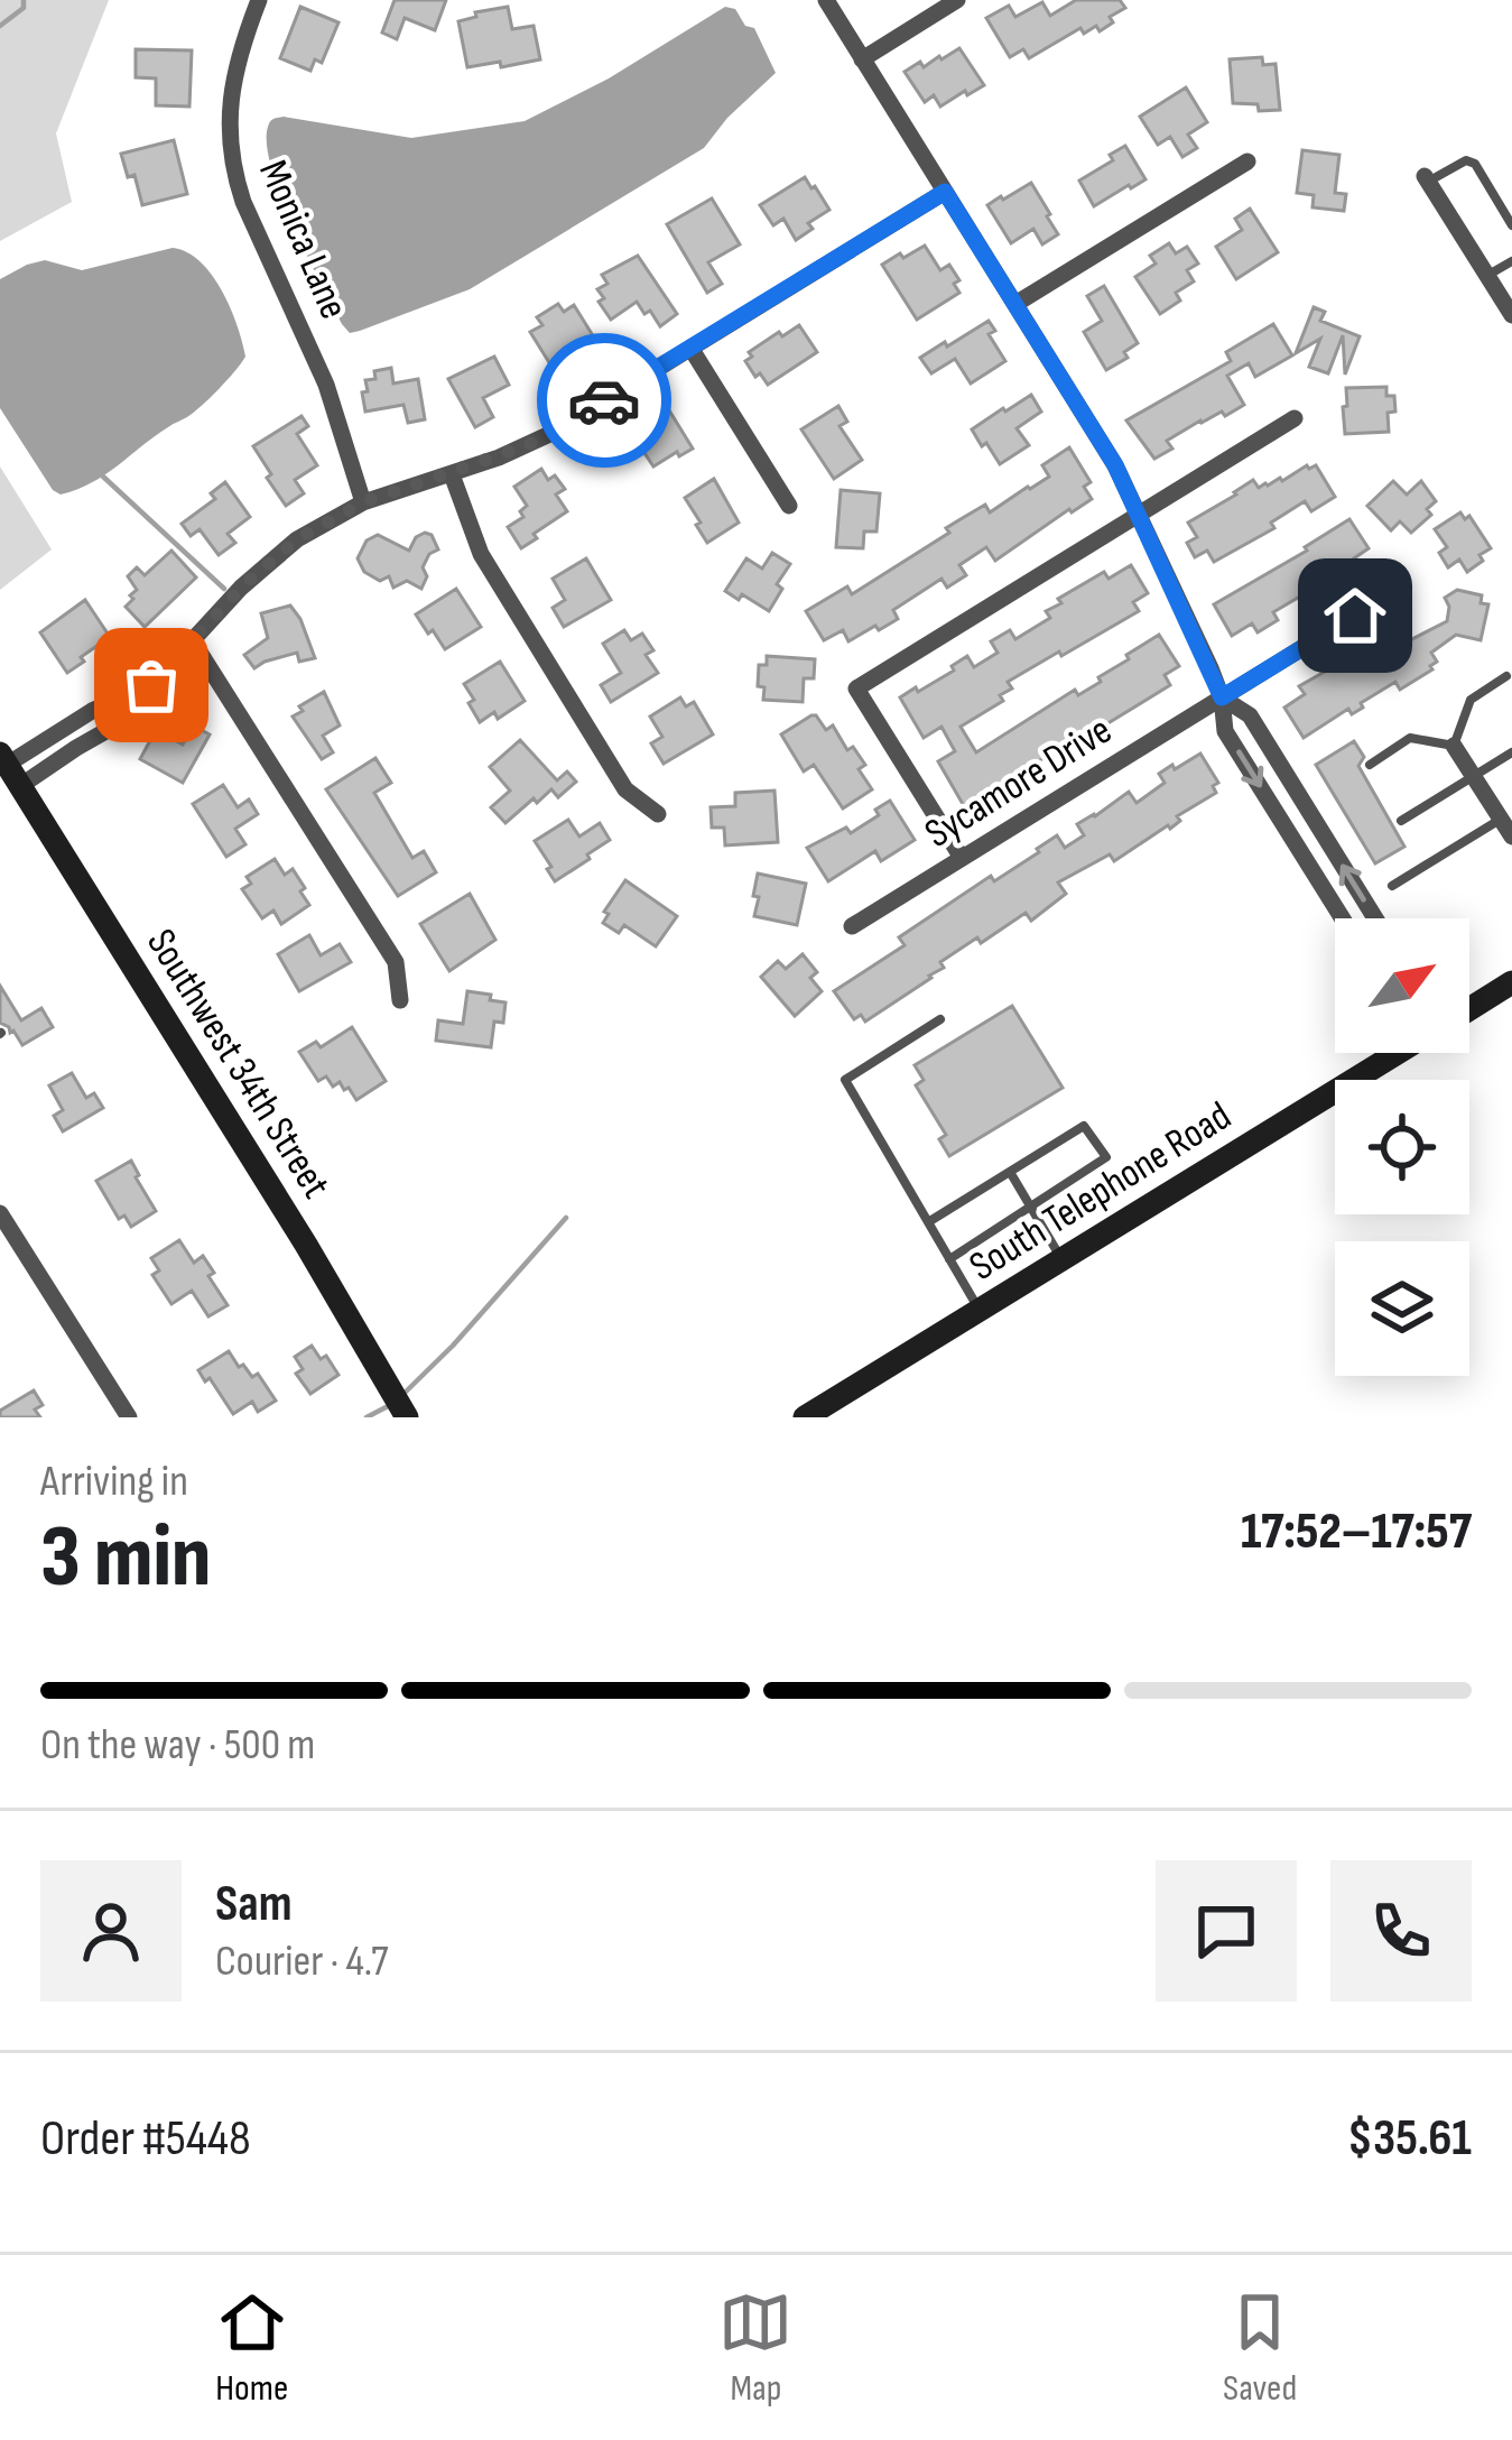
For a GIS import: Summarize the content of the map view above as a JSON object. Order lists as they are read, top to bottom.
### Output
{
  "streets": {
    "main road": ["Southwest 34th Street", "South Telephone Road"],
    "street": ["Monica Lane", "Sycamore Drive"]
  },
  "north": "top right",
  "page": {
    "heading": ["3 min", "Arriving in", "17:52–17:57"],
    "panel": [
      "Sam",
      "Courier · 4.7",
      "Order #5448",
      "$35.61"
    ],
    "bar": "On the way · 500 m",
    "tabs": ["Home", "Map", "Saved"]
  }
}
